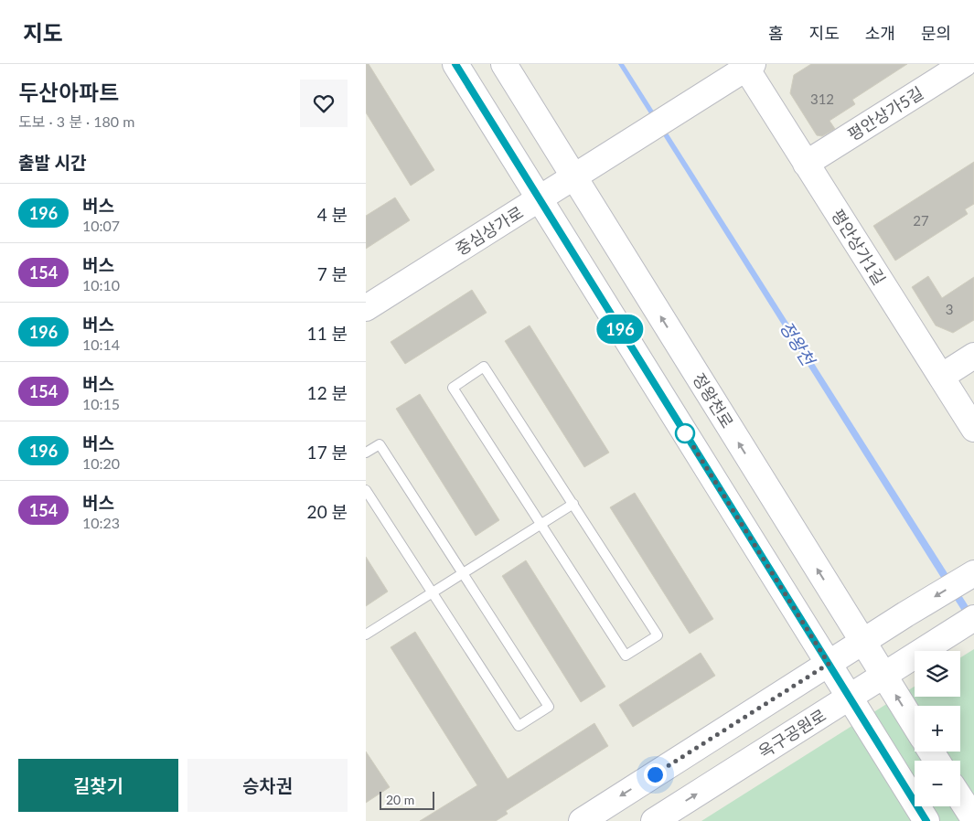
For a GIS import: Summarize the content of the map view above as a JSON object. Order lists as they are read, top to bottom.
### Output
{
  "streets": {
    "street": [
      "평안상가5길",
      "중심상가로",
      "평안상가1길",
      "정왕천로",
      "옥구공원로"
    ]
  },
  "crossings": [
    ["평안상가5길", "평안상가1길"],
    ["중심상가로", "평안상가1길"],
    ["중심상가로", "정왕천로"],
    ["정왕천로", "옥구공원로"]
  ],
  "water": ["정왕천"],
  "lines": ["bus line 196"],
  "house_numbers": ["312", "27", "3"],
  "scale_bar": "20 m",
  "page": {
    "header": "지도",
    "nav": [
      "홈",
      "지도",
      "소개",
      "문의"
    ],
    "heading": [
      ["두산아파트", "도보 · 3 분 · 180 m"],
      "출발 시간"
    ],
    "on_map": "196",
    "list": [
      {
        "mark": "196",
        "name": "버스",
        "note": "10:07",
        "value": "4 분"
      },
      {
        "mark": "154",
        "name": "버스",
        "note": "10:10",
        "value": "7 분"
      },
      {
        "mark": "196",
        "name": "버스",
        "note": "10:14",
        "value": "11 분"
      },
      {
        "mark": "154",
        "name": "버스",
        "note": "10:15",
        "value": "12 분"
      },
      {
        "mark": "196",
        "name": "버스",
        "note": "10:20",
        "value": "17 분"
      },
      {
        "mark": "154",
        "name": "버스",
        "note": "10:23",
        "value": "20 분"
      }
    ],
    "map_buttons": ["+", "−"],
    "buttons": ["길찾기", "승차권"],
    "scale": "20 m"
  }
}
